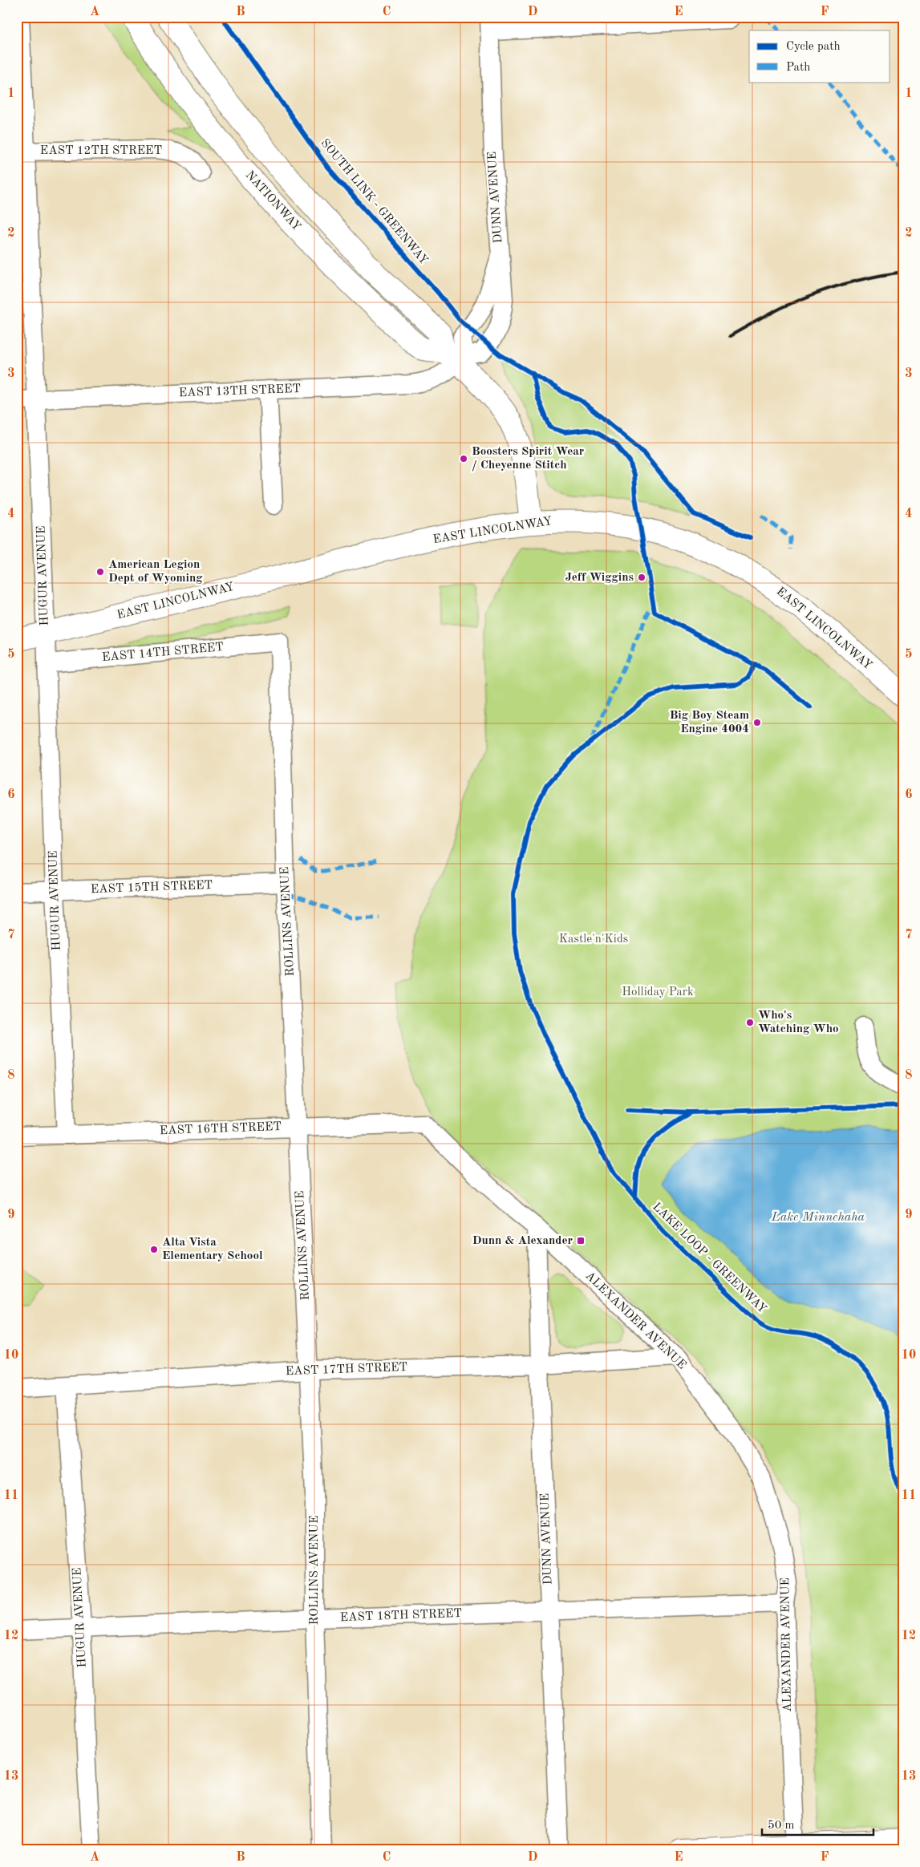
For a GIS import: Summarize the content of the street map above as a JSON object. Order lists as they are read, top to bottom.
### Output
{
  "streets": {
    "main road": ["NATIONWAY", "EAST LINCOLNWAY"],
    "street": [
      "EAST 12TH STREET",
      "DUNN AVENUE",
      "EAST 13TH STREET",
      "HUGUR AVENUE",
      "EAST 14TH STREET",
      "EAST 15TH STREET",
      "ROLLINS AVENUE",
      "EAST 16TH STREET",
      "ALEXANDER AVENUE",
      "EAST 17TH STREET",
      "EAST 18TH STREET"
    ],
    "cycle path": ["SOUTH LINK - GREENWAY", "LAKE LOOP - GREENWAY"]
  },
  "crossings": [
    ["EAST 12TH STREET", "HUGUR AVENUE"],
    ["DUNN AVENUE", "NATIONWAY"],
    ["DUNN AVENUE", "EAST 13TH STREET"],
    ["DUNN AVENUE", "ALEXANDER AVENUE"],
    ["DUNN AVENUE", "EAST 17TH STREET"],
    ["DUNN AVENUE", "EAST 18TH STREET"],
    ["NATIONWAY", "EAST 13TH STREET"],
    ["EAST 13TH STREET", "HUGUR AVENUE"],
    ["EAST LINCOLNWAY", "HUGUR AVENUE"],
    ["HUGUR AVENUE", "EAST 14TH STREET"],
    ["HUGUR AVENUE", "EAST 15TH STREET"],
    ["HUGUR AVENUE", "EAST 16TH STREET"],
    ["HUGUR AVENUE", "EAST 17TH STREET"],
    ["HUGUR AVENUE", "EAST 18TH STREET"],
    ["EAST 14TH STREET", "ROLLINS AVENUE"],
    ["EAST 15TH STREET", "ROLLINS AVENUE"],
    ["ROLLINS AVENUE", "EAST 16TH STREET"],
    ["ROLLINS AVENUE", "EAST 17TH STREET"],
    ["ROLLINS AVENUE", "EAST 18TH STREET"],
    ["EAST 16TH STREET", "ALEXANDER AVENUE"],
    ["ALEXANDER AVENUE", "EAST 17TH STREET"],
    ["ALEXANDER AVENUE", "EAST 18TH STREET"]
  ],
  "water": ["Lake Minnehaha"],
  "parks": ["Kastle'n'Kids", "Holliday Park"],
  "places": {
    "other": [
      "Boosters Spirit Wear / Cheyenne Stitch",
      "American Legion Dept of Wyoming",
      "Jeff Wiggins",
      "Big Boy Steam Engine 4004",
      "Who's Watching Who",
      "Alta Vista Elementary School"
    ],
    "transit": ["Dunn & Alexander"]
  },
  "legend": ["Cycle path", "Path"],
  "scale_bar": "50 m",
  "grid": {
    "columns": [
      "A",
      "B",
      "C",
      "D",
      "E",
      "F"
    ],
    "rows": [
      "1",
      "2",
      "3",
      "4",
      "5",
      "6",
      "7",
      "8",
      "9",
      "10",
      "11",
      "12",
      "13"
    ]
  }
}
